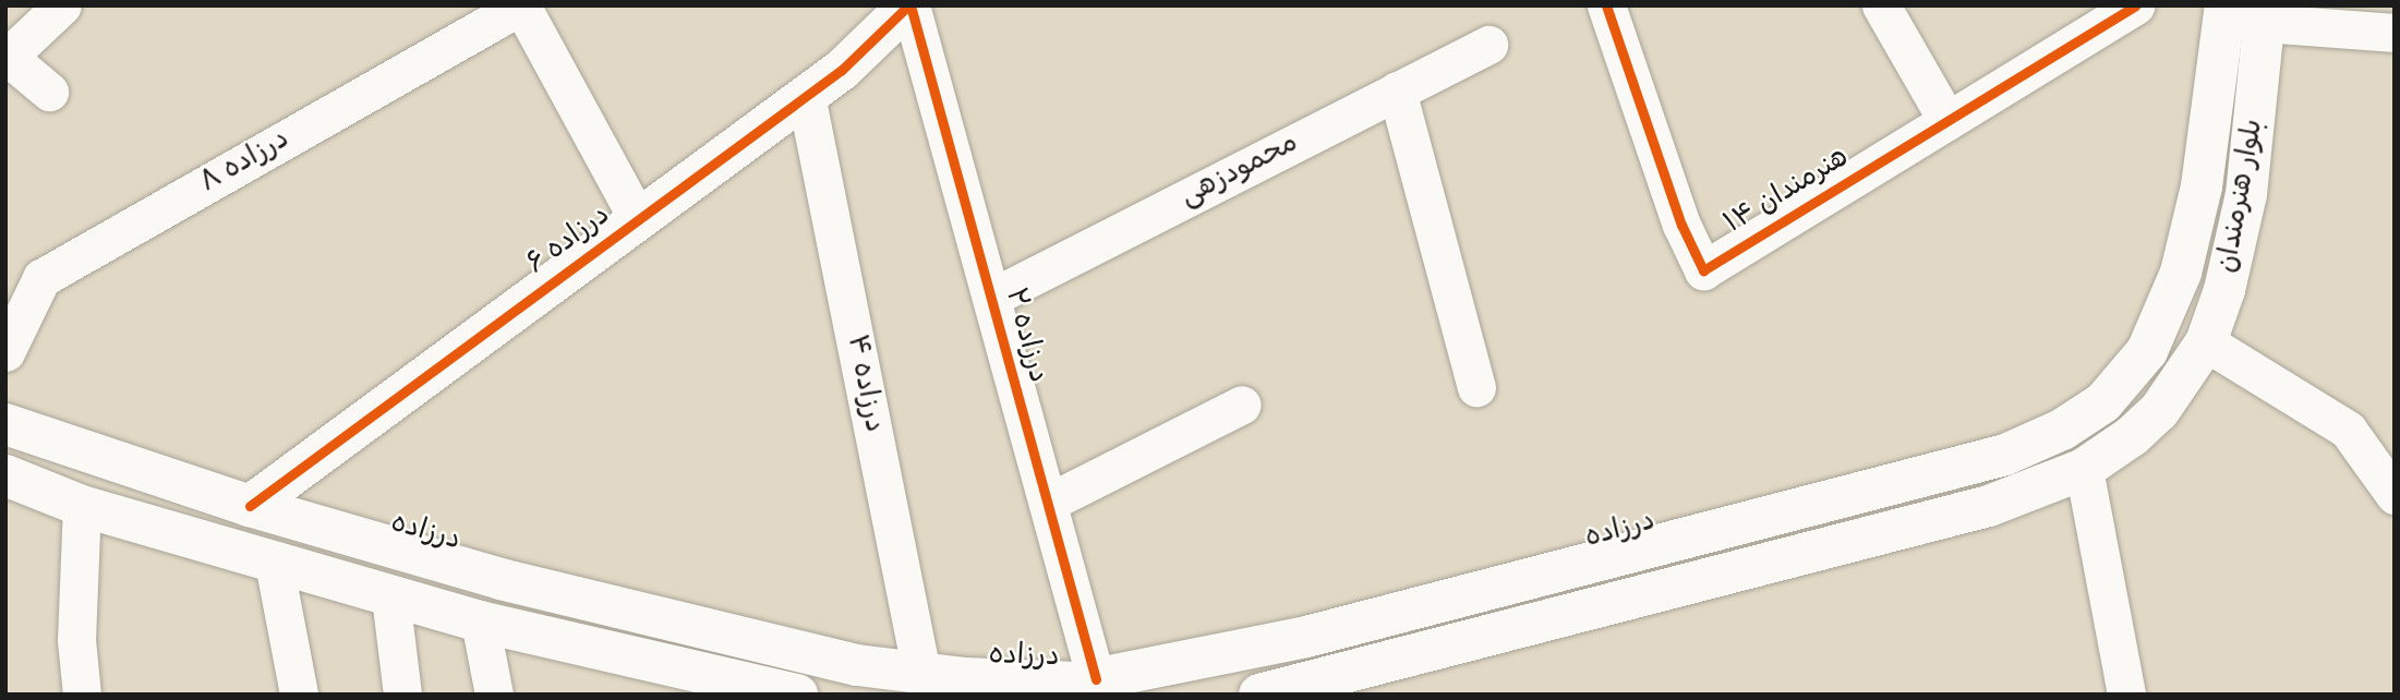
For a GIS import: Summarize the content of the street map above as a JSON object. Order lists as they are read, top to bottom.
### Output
{
  "streets": {
    "main road": ["بلوار هنرمندان", "درزاده ۶", "درزاده"],
    "street": [
      "درزاده ۸",
      "محمودزهی",
      "هنرمندان ۱۴",
      "درزاده ۲",
      "درزاده ۴"
    ]
  },
  "crossings": [
    ["محمودزهی", "درزاده ۲"],
    ["بلوار هنرمندان", "درزاده"],
    ["درزاده ۶", "درزاده ۲"],
    ["درزاده ۶", "درزاده ۴"],
    ["درزاده ۶", "درزاده"],
    ["درزاده ۲", "درزاده"],
    ["درزاده ۴", "درزاده"]
  ]
}
